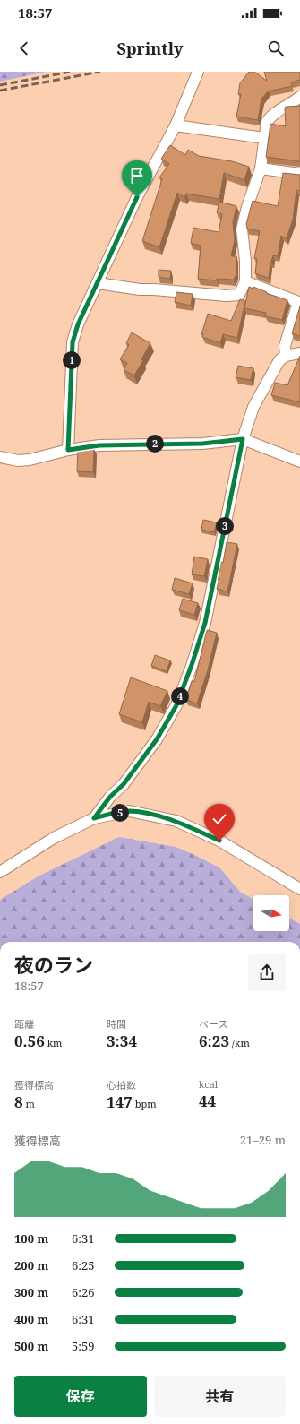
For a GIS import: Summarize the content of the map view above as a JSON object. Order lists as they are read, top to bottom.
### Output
{
  "north": "right",
  "page": {
    "status": "18:57",
    "header": "Sprintly",
    "pins": [
      "1",
      "2",
      "3",
      "4",
      "5"
    ],
    "heading": ["夜のラン", "18:57"],
    "stats": [
      ["距離", "0.56 km"],
      ["時間", "3:34"],
      ["ペース", "6:23 /km"],
      ["獲得標高", "8 m"],
      ["心拍数", "147 bpm"],
      ["kcal", "44"]
    ],
    "chart": ["獲得標高", "21–29 m"],
    "list": [
      {
        "name": "100 m",
        "note": "6:31"
      },
      {
        "name": "200 m",
        "note": "6:25"
      },
      {
        "name": "300 m",
        "note": "6:26"
      },
      {
        "name": "400 m",
        "note": "6:31"
      },
      {
        "name": "500 m",
        "note": "5:59"
      }
    ],
    "buttons": ["保存", "共有"]
  }
}
